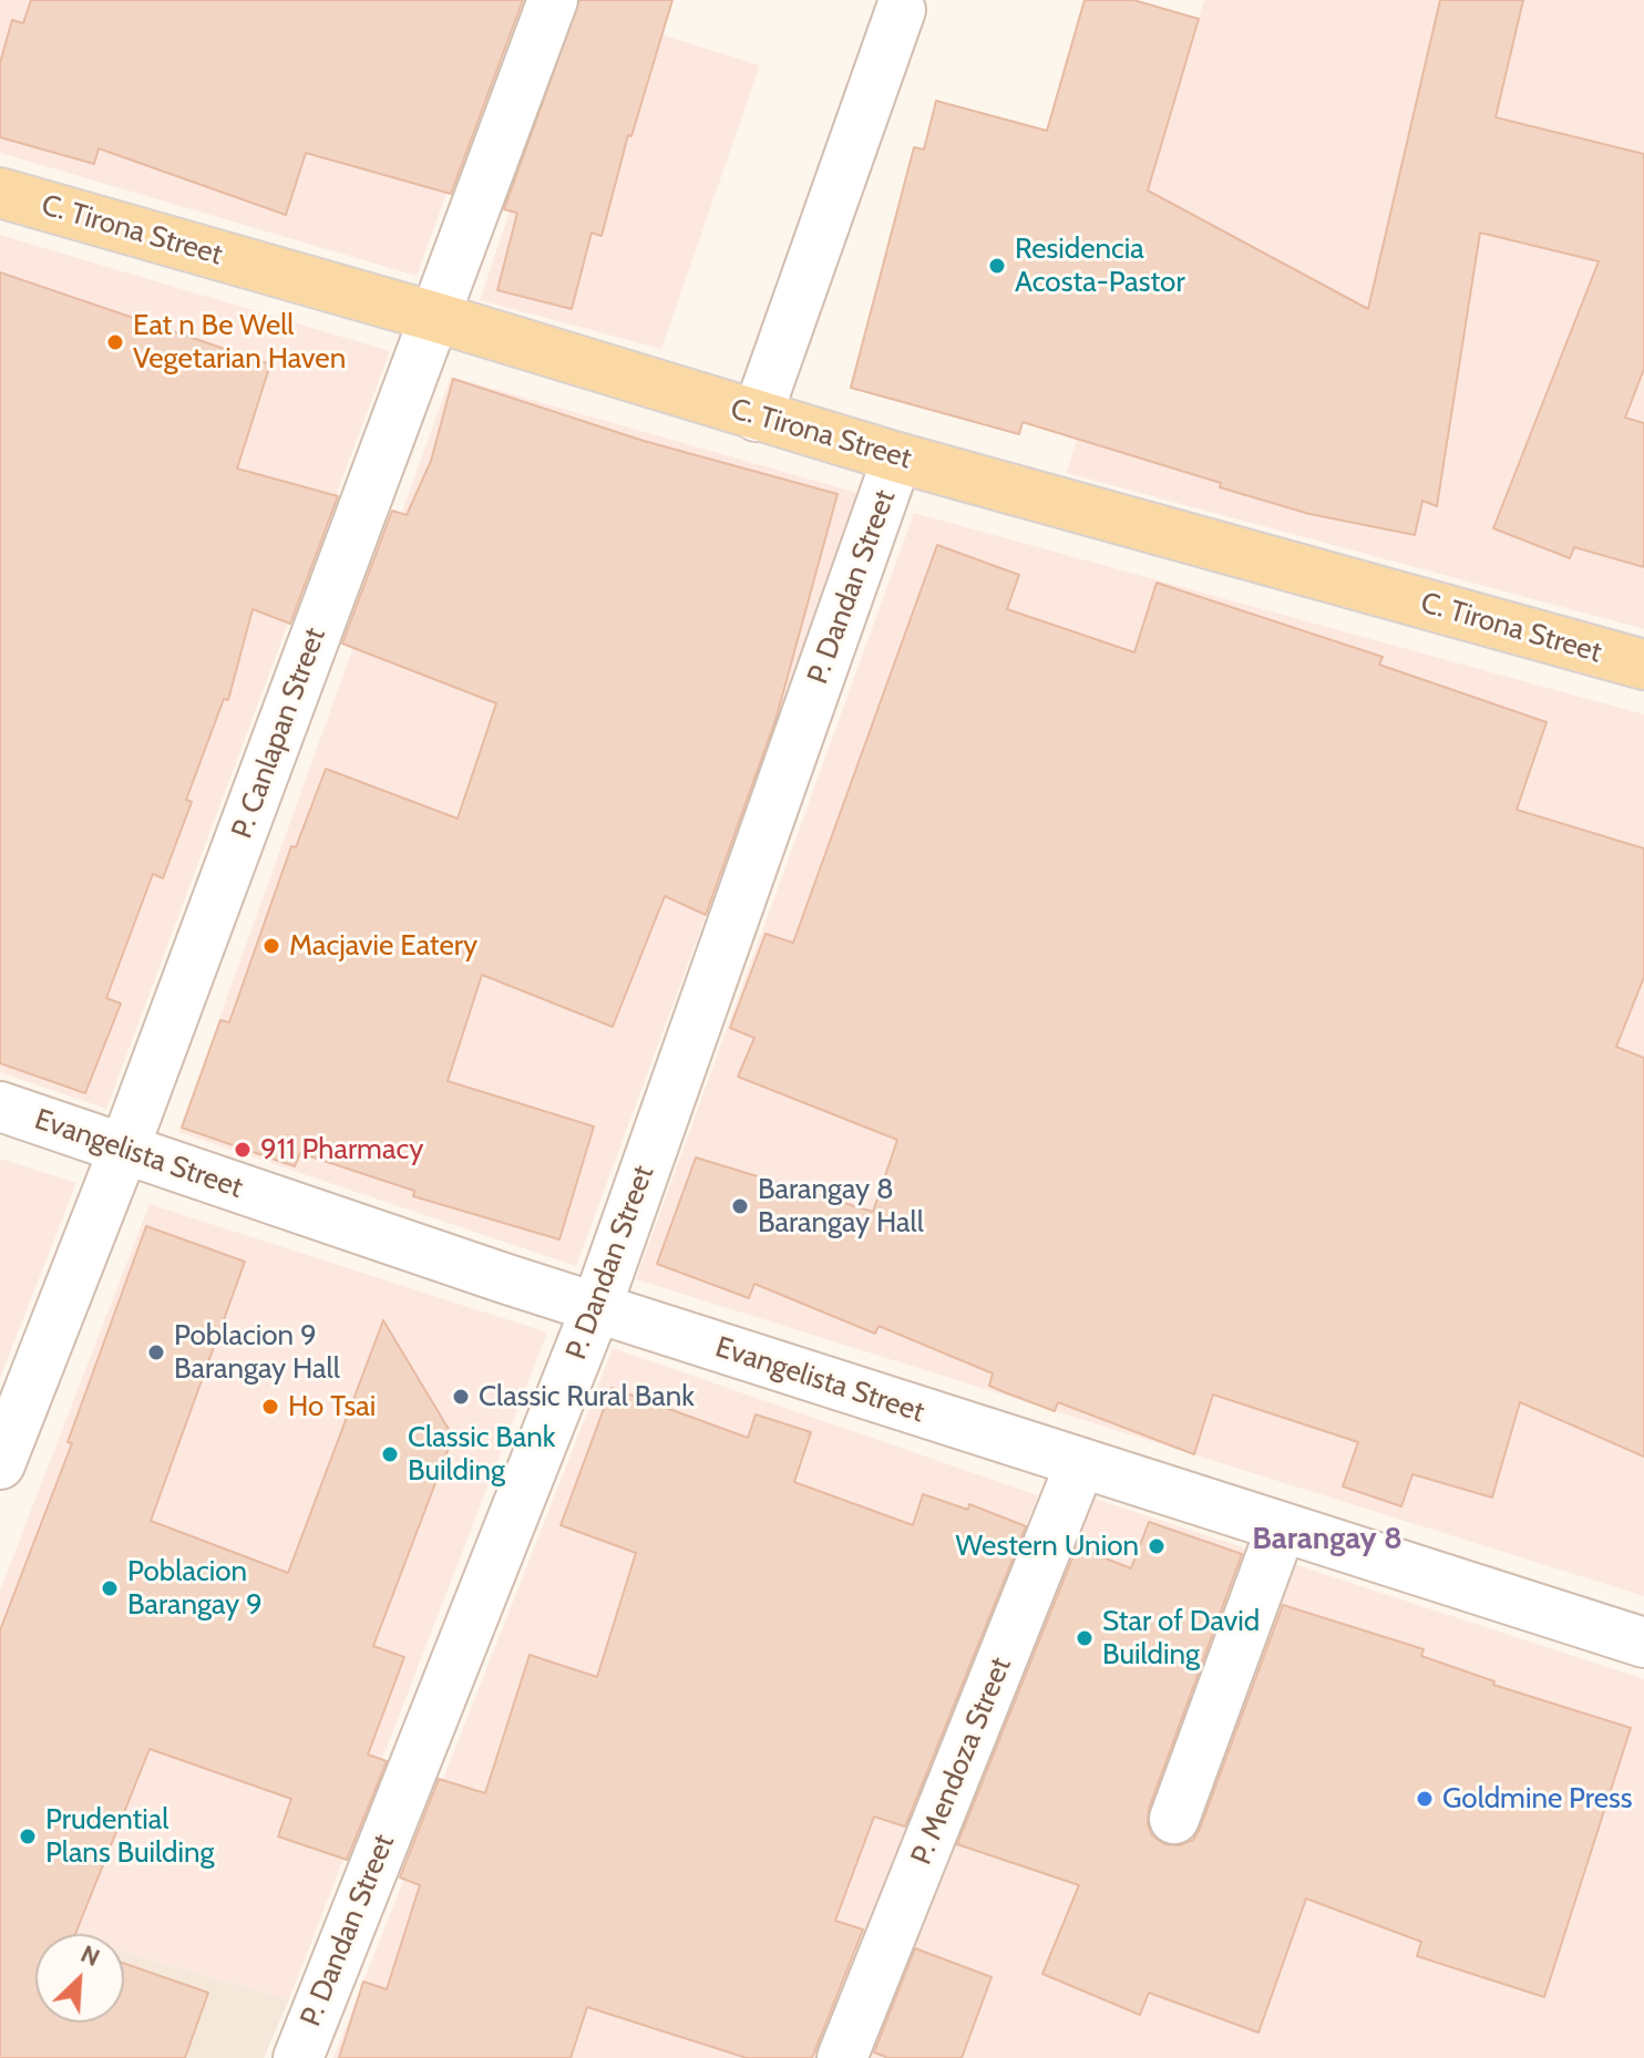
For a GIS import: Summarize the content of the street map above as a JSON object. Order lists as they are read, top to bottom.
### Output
{
  "streets": {
    "main road": ["C. Tirona Street"],
    "street": [
      "P. Dandan Street",
      "P. Canlapan Street",
      "Evangelista Street",
      "P. Mendoza Street"
    ]
  },
  "crossings": [
    ["C. Tirona Street", "P. Dandan Street"],
    ["C. Tirona Street", "P. Canlapan Street"],
    ["P. Dandan Street", "Evangelista Street"],
    ["P. Canlapan Street", "Evangelista Street"],
    ["Evangelista Street", "P. Mendoza Street"]
  ],
  "districts": ["Barangay 8"],
  "places": [
    "Residencia Acosta-Pastor",
    "Eat n Be Well Vegetarian Haven",
    "Macjavie Eatery",
    "911 Pharmacy",
    "Barangay 8 Barangay Hall",
    "Poblacion 9 Barangay Hall",
    "Classic Rural Bank",
    "Ho Tsai",
    "Classic Bank Building",
    "Western Union",
    "Poblacion Barangay 9",
    "Star of David Building",
    "Goldmine Press",
    "Prudential Plans Building"
  ],
  "north": "top right"
}
